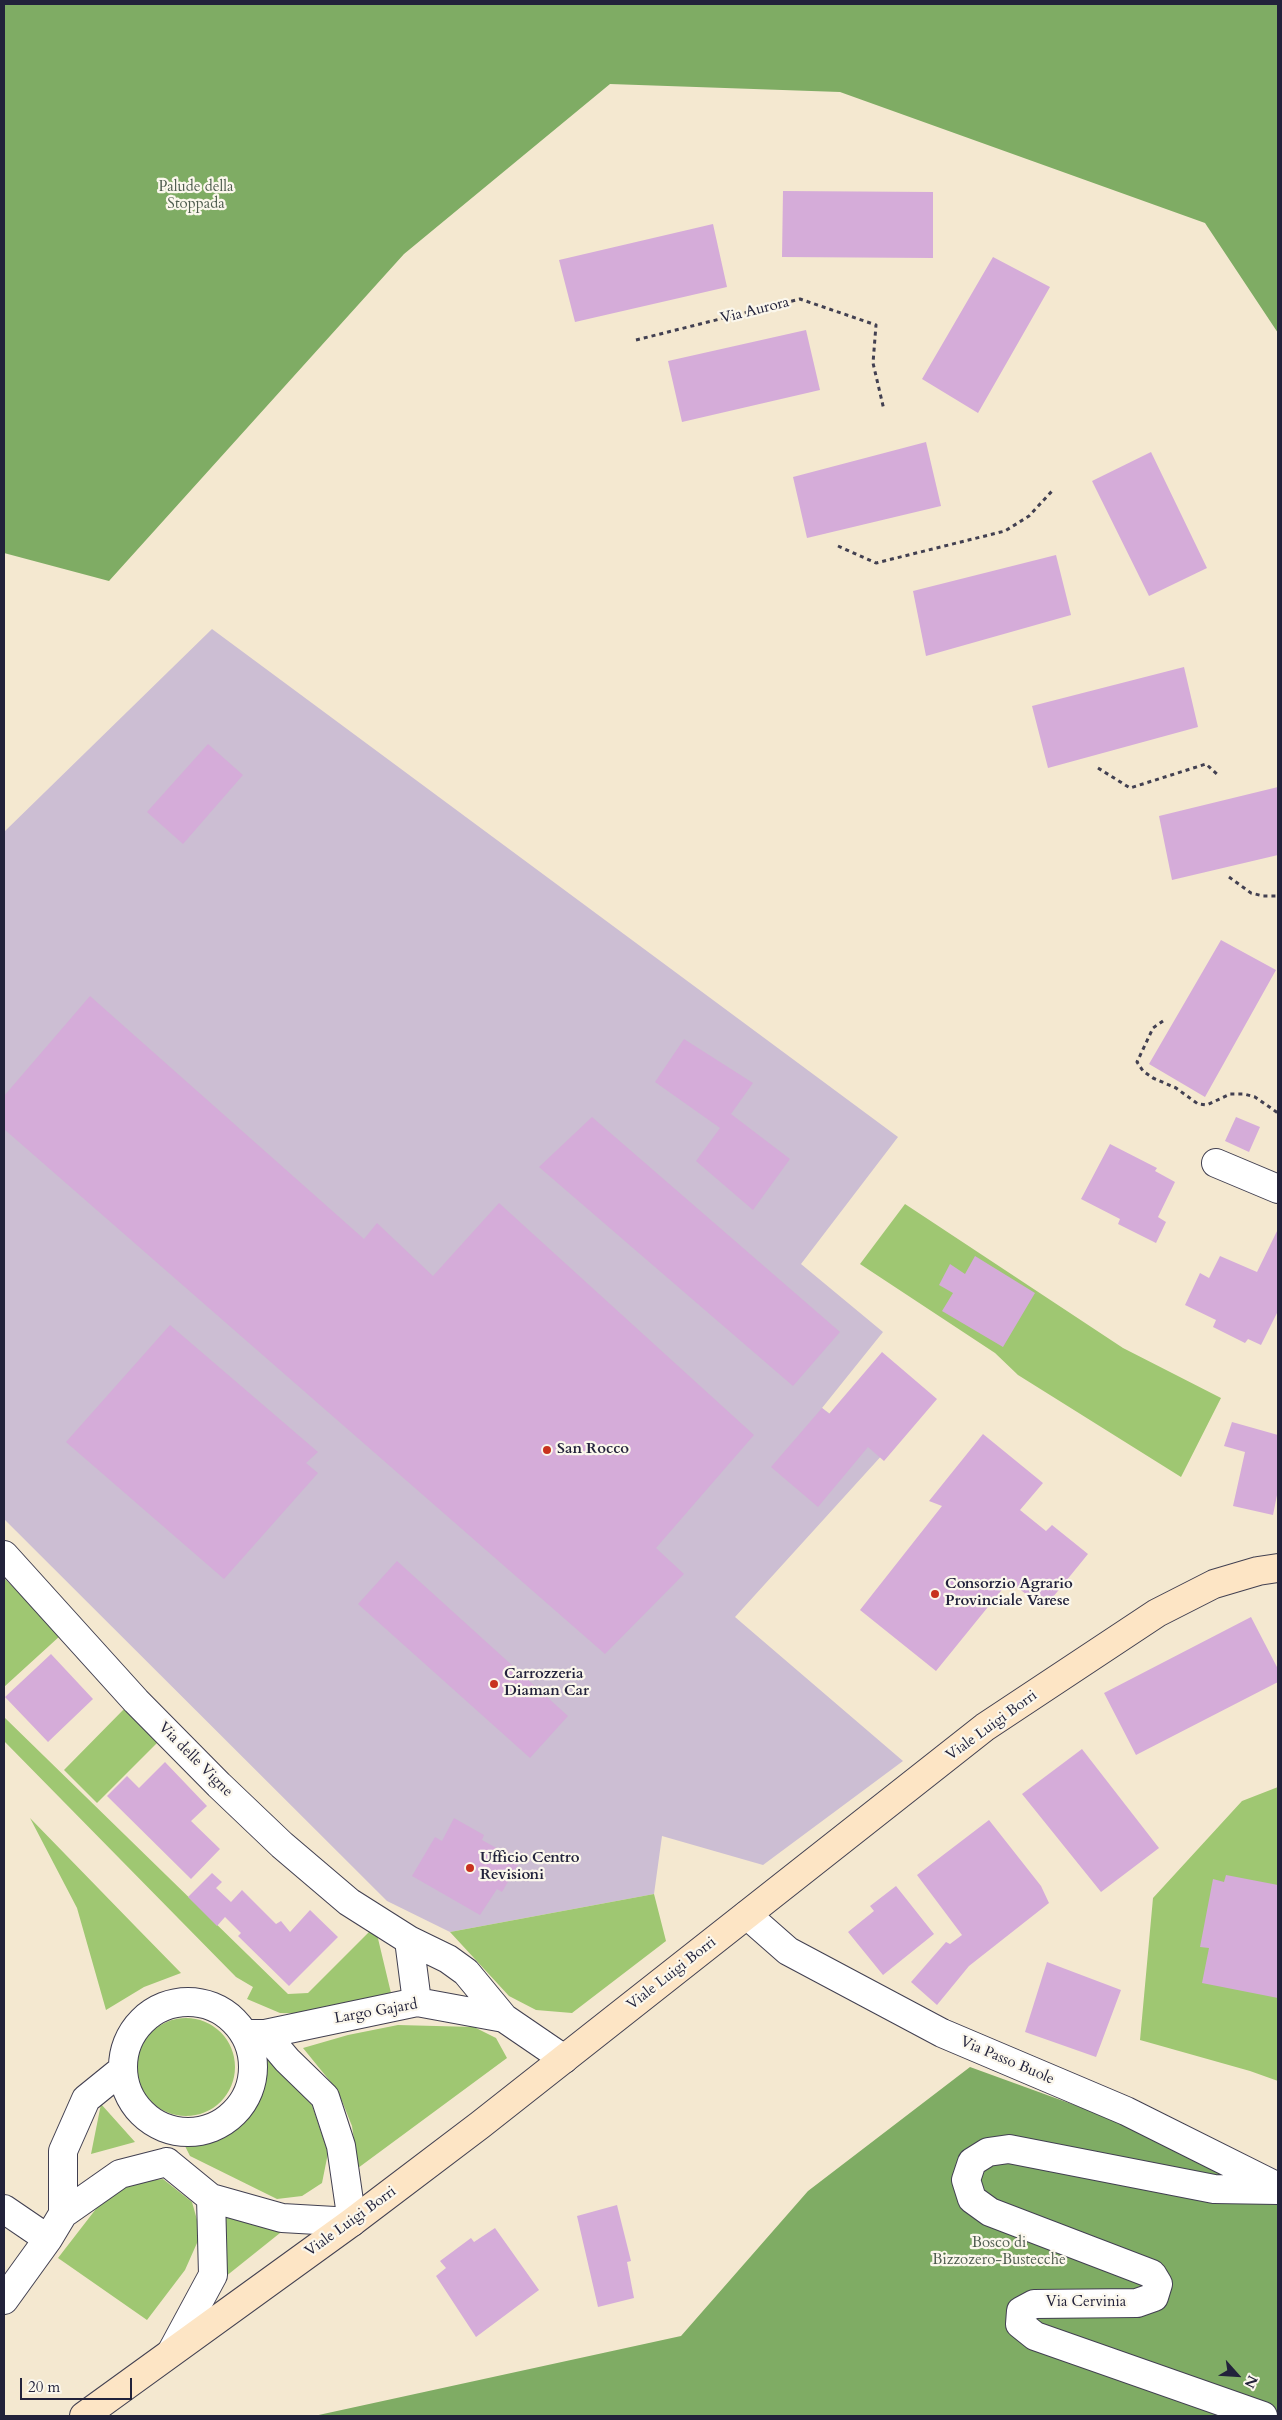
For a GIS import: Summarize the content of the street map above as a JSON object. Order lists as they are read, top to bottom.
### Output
{
  "streets": {
    "main road": ["Viale Luigi Borri"],
    "street": [
      "Via delle Vigne",
      "Largo Gajard",
      "Via Passo Buole",
      "Via Cervinia"
    ],
    "path": ["Via Aurora"]
  },
  "crossings": [
    ["Viale Luigi Borri", "Largo Gajard"],
    ["Viale Luigi Borri", "Via Passo Buole"],
    ["Via delle Vigne", "Largo Gajard"],
    ["Via Passo Buole", "Via Cervinia"]
  ],
  "parks": ["Palude della Stoppada", "Bosco di Bizzozero-Bustecche"],
  "places": [
    "San Rocco",
    "Consorzio Agrario Provinciale Varese",
    "Carrozzeria Diaman Car",
    "Ufficio Centro Revisioni"
  ],
  "scale_bar": "20 m",
  "north": "bottom right"
}
